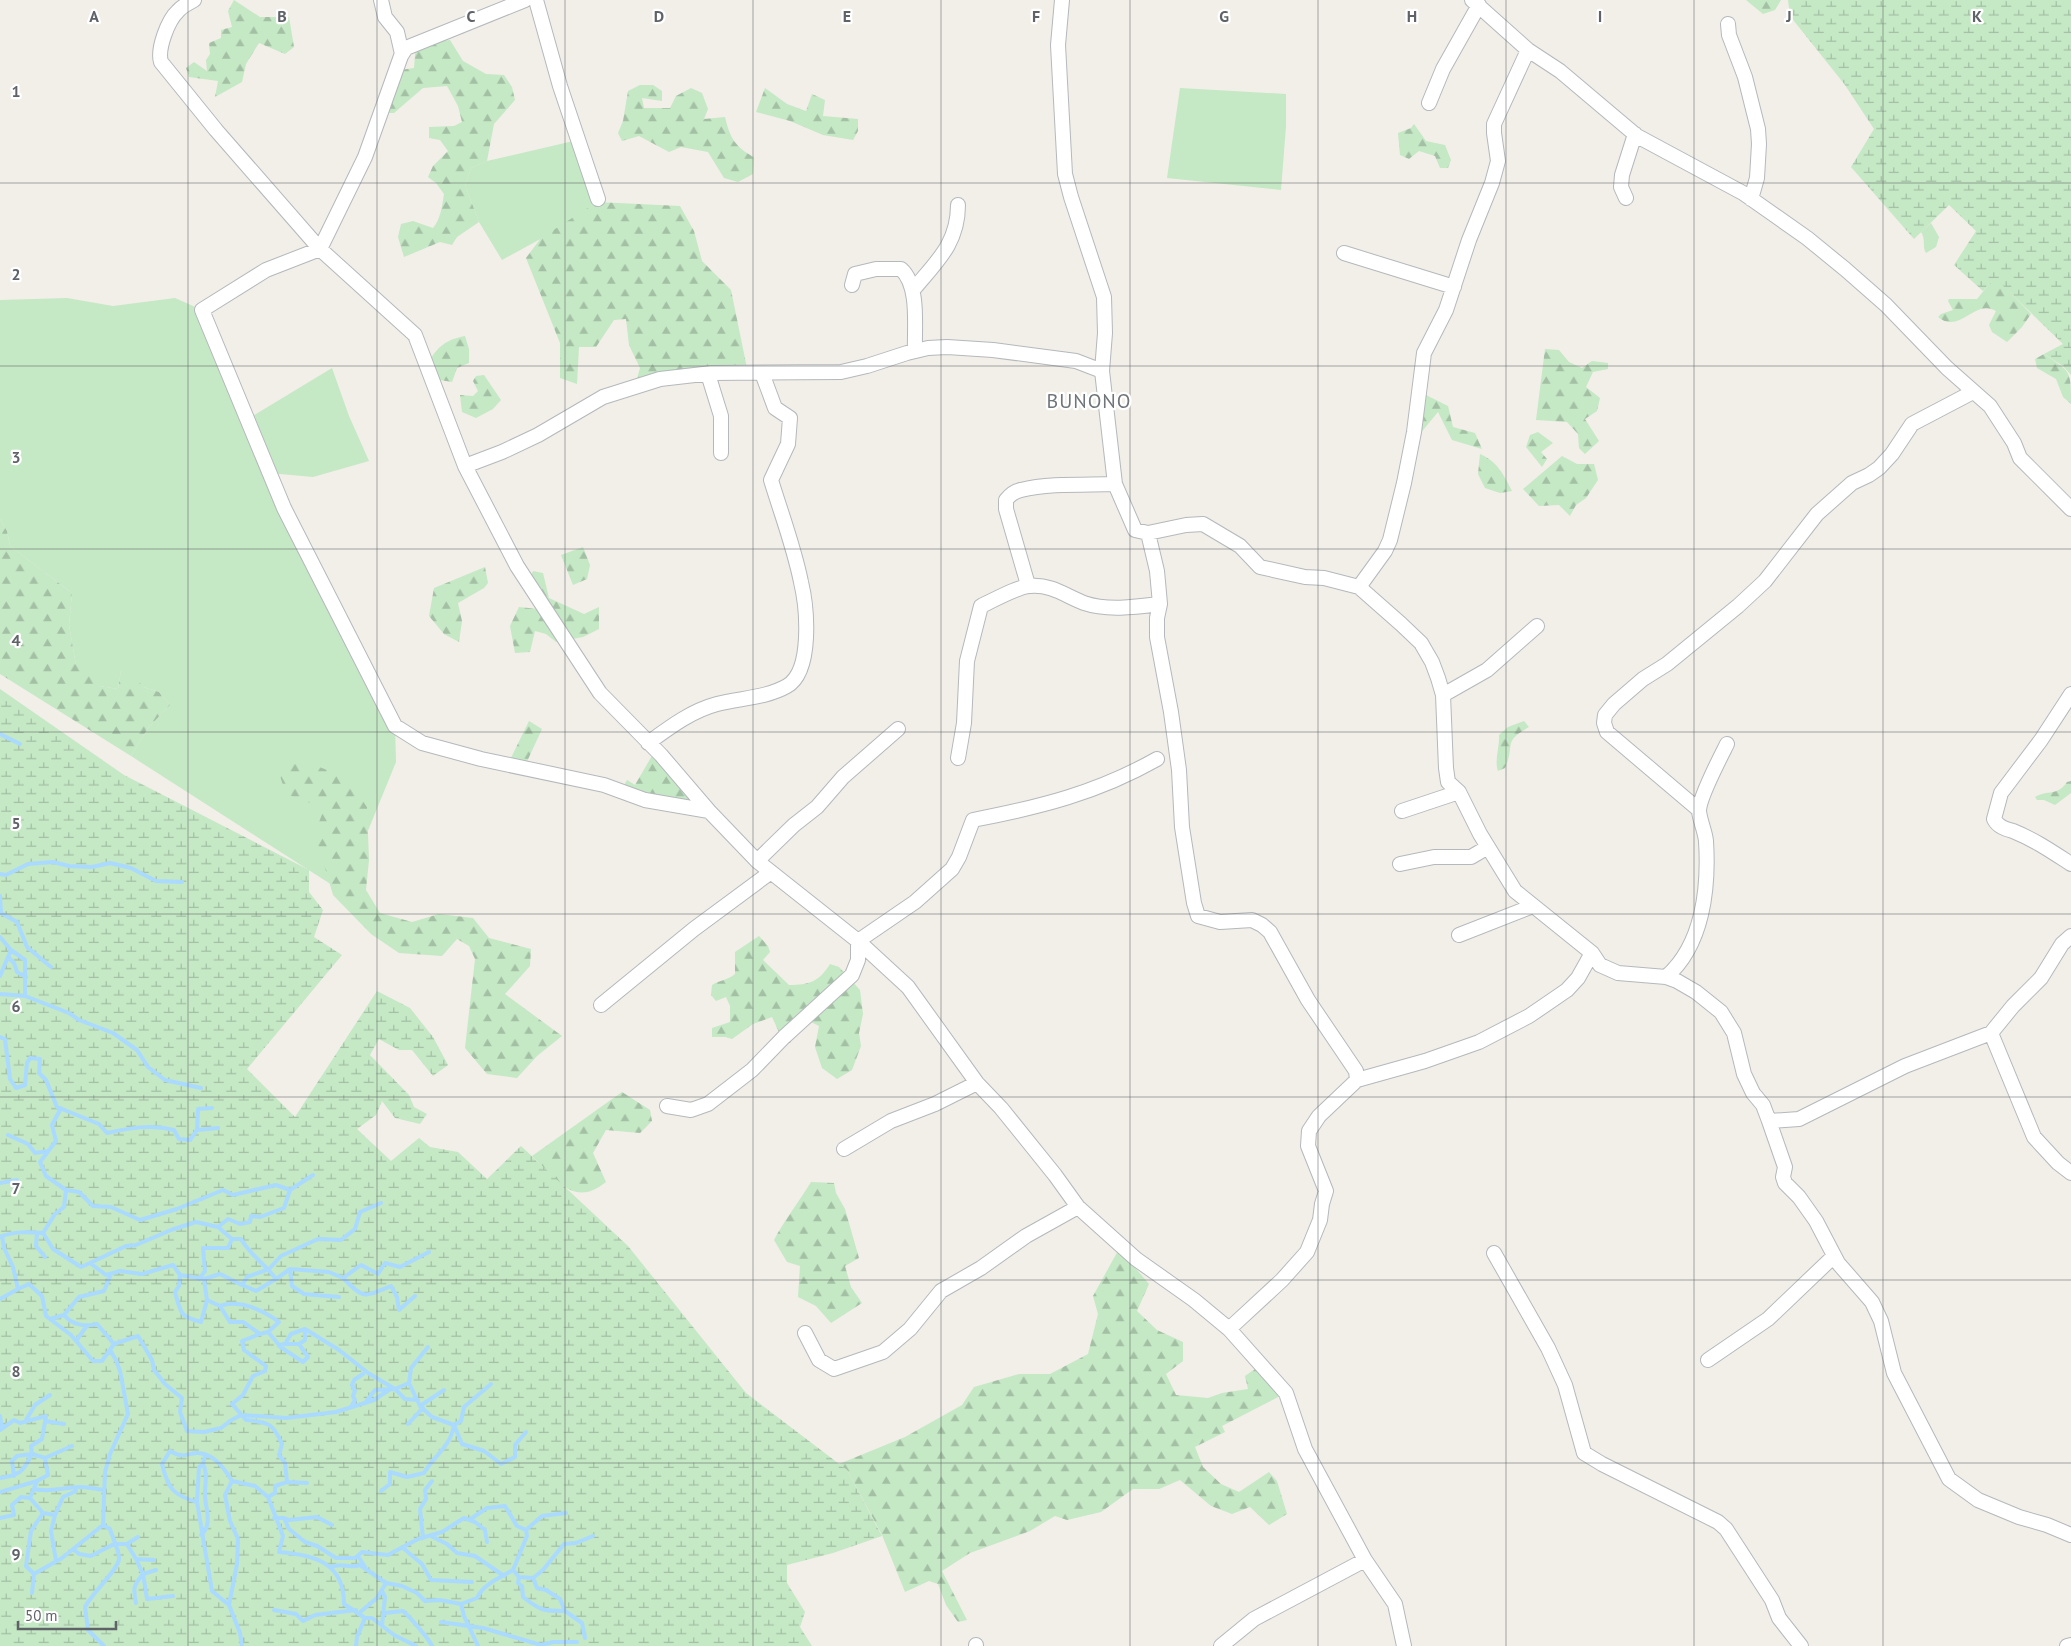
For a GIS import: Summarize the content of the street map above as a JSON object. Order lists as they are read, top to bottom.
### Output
{
  "districts": ["BUNONO"],
  "scale_bar": "50 m",
  "grid": {
    "columns": [
      "A",
      "B",
      "C",
      "D",
      "E",
      "F",
      "G",
      "H",
      "I",
      "J",
      "K"
    ],
    "rows": [
      "1",
      "2",
      "3",
      "4",
      "5",
      "6",
      "7",
      "8",
      "9"
    ]
  }
}
